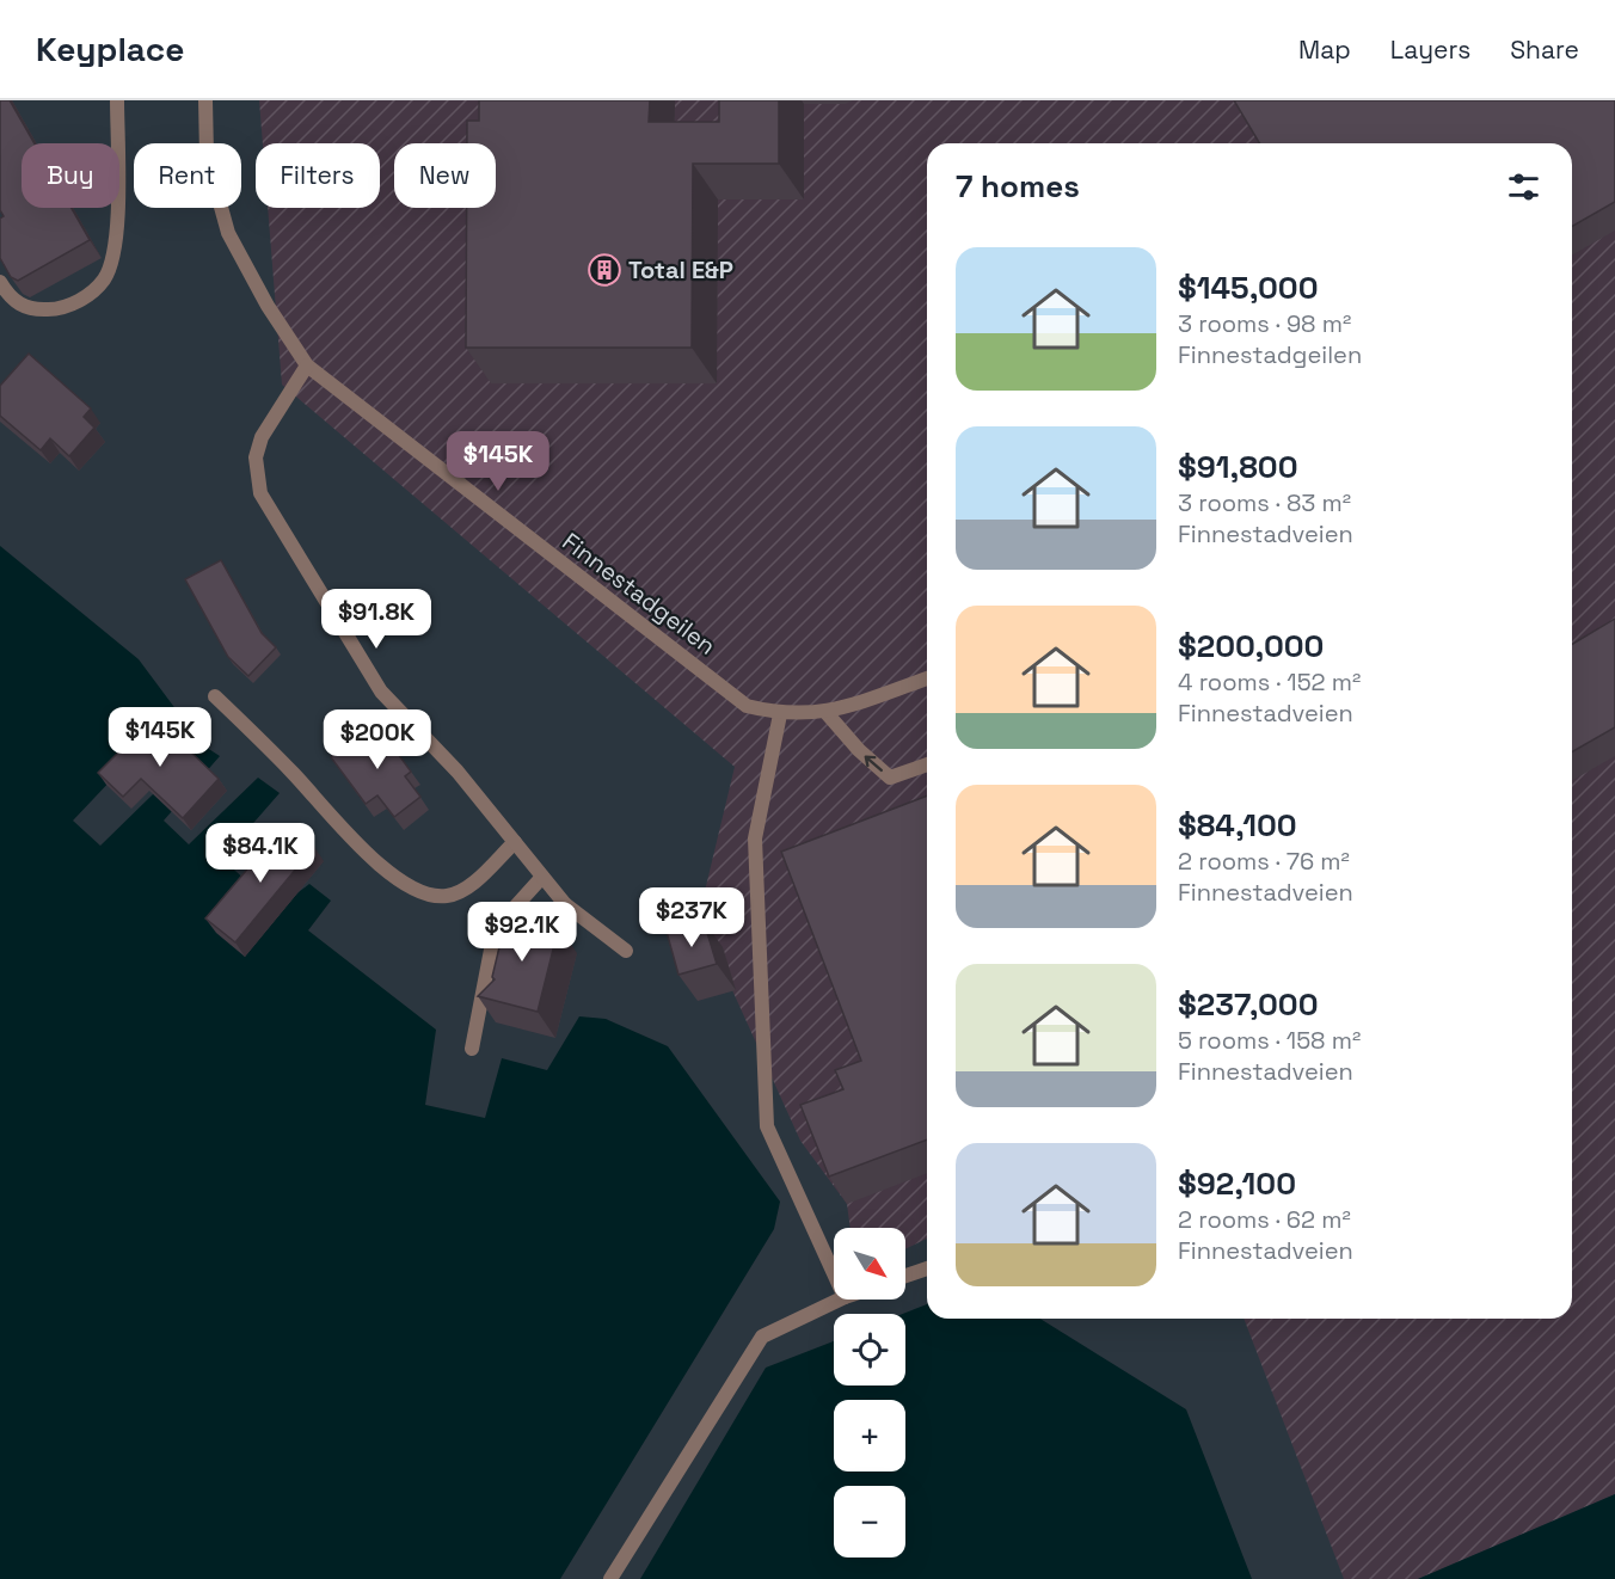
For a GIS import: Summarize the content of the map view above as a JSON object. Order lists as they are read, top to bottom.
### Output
{
  "streets": {
    "street": ["Finnestadgeilen"]
  },
  "places": {
    "building": ["Total E&P"]
  },
  "north": "bottom right",
  "page": {
    "header": "Keyplace",
    "nav": ["Map", "Layers", "Share"],
    "chip": [
      "Buy",
      "Rent",
      "Filters",
      "New"
    ],
    "heading": "7 homes",
    "list": [
      {
        "name": "$145,000",
        "note": "3 rooms · 98 m² · Finnestadgeilen"
      },
      {
        "name": "$91,800",
        "note": "3 rooms · 83 m² · Finnestadveien"
      },
      {
        "name": "$200,000",
        "note": "4 rooms · 152 m² · Finnestadveien"
      },
      {
        "name": "$84,100",
        "note": "2 rooms · 76 m² · Finnestadveien"
      },
      {
        "name": "$237,000",
        "note": "5 rooms · 158 m² · Finnestadveien"
      },
      {
        "name": "$92,100",
        "note": "2 rooms · 62 m² · Finnestadveien"
      }
    ],
    "price": [
      "$145K",
      "$91.8K",
      "$145K",
      "$200K",
      "$84.1K",
      "$237K",
      "$92.1K"
    ],
    "map_buttons": ["+", "−"]
  }
}
